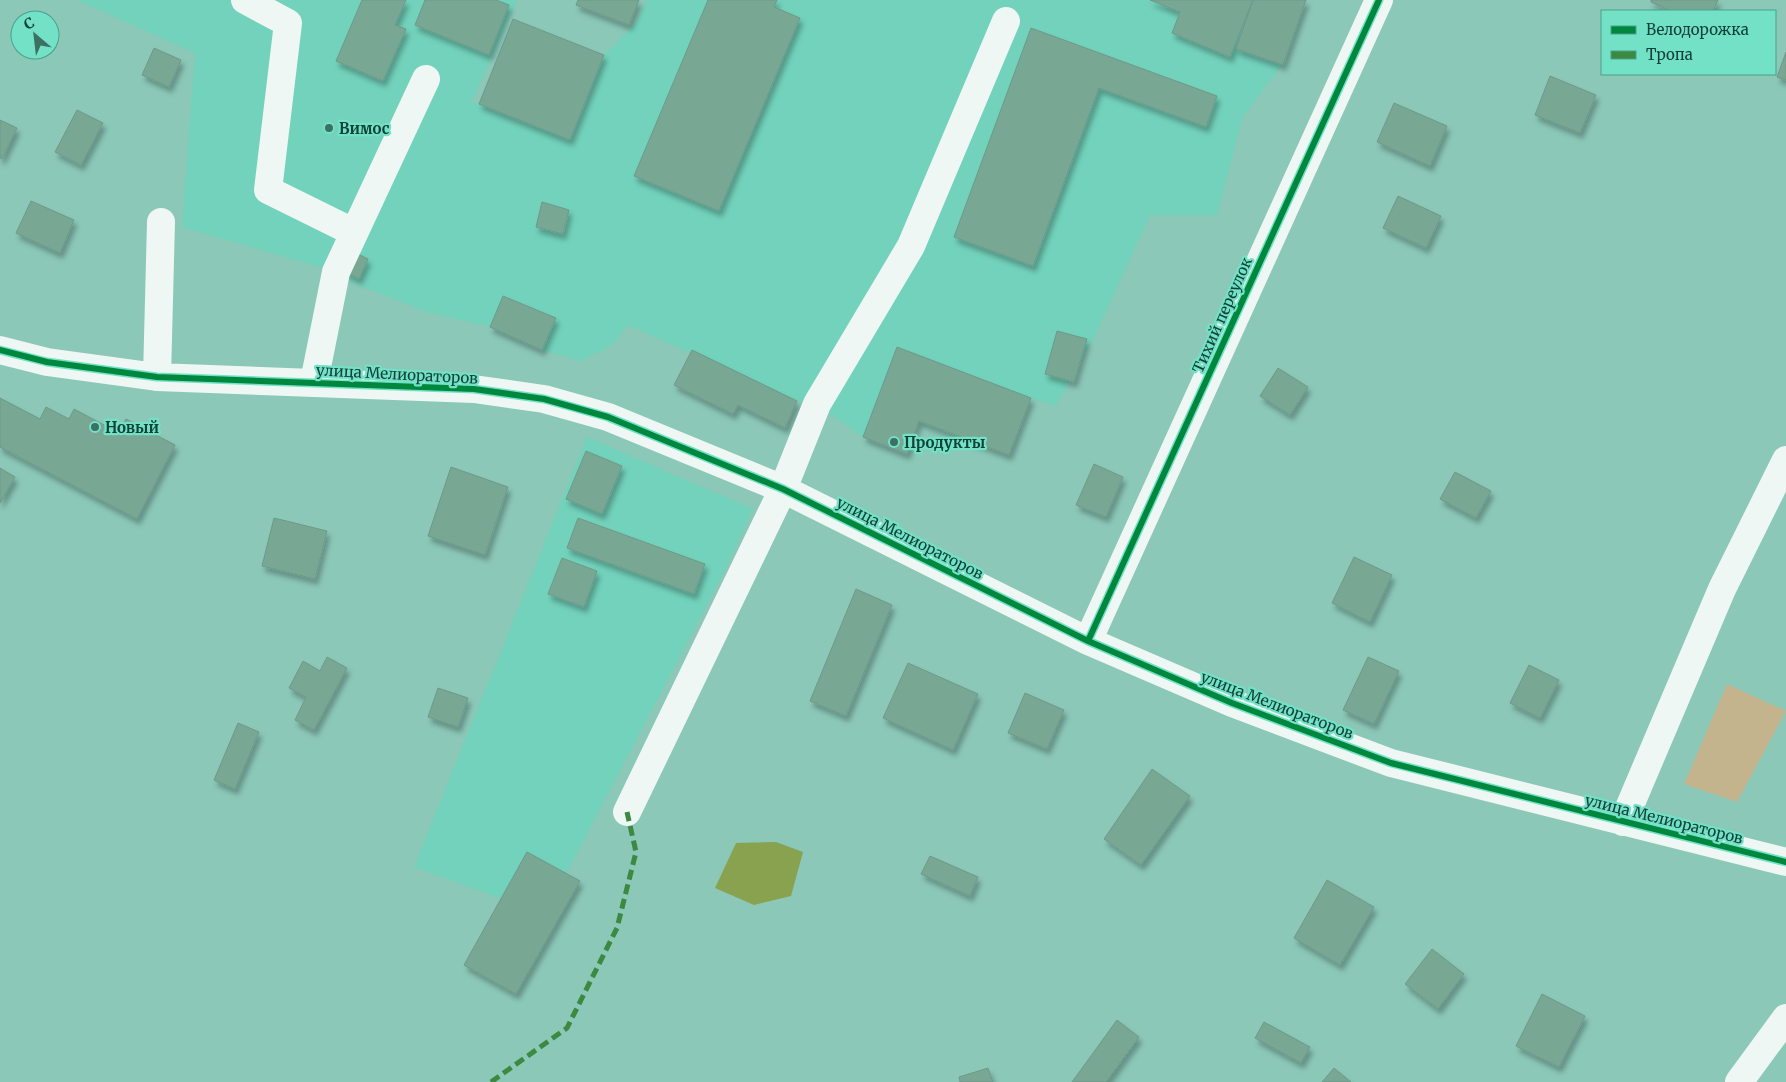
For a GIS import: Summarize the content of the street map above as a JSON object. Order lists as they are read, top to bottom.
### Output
{
  "streets": {
    "street": ["Тихий переулок", "улица Мелиораторов"]
  },
  "crossings": [
    ["Тихий переулок", "улица Мелиораторов"]
  ],
  "places": ["Вимос", "Новый", "Продукты"],
  "legend": ["Велодорожка", "Тропа"],
  "north": "top left"
}
